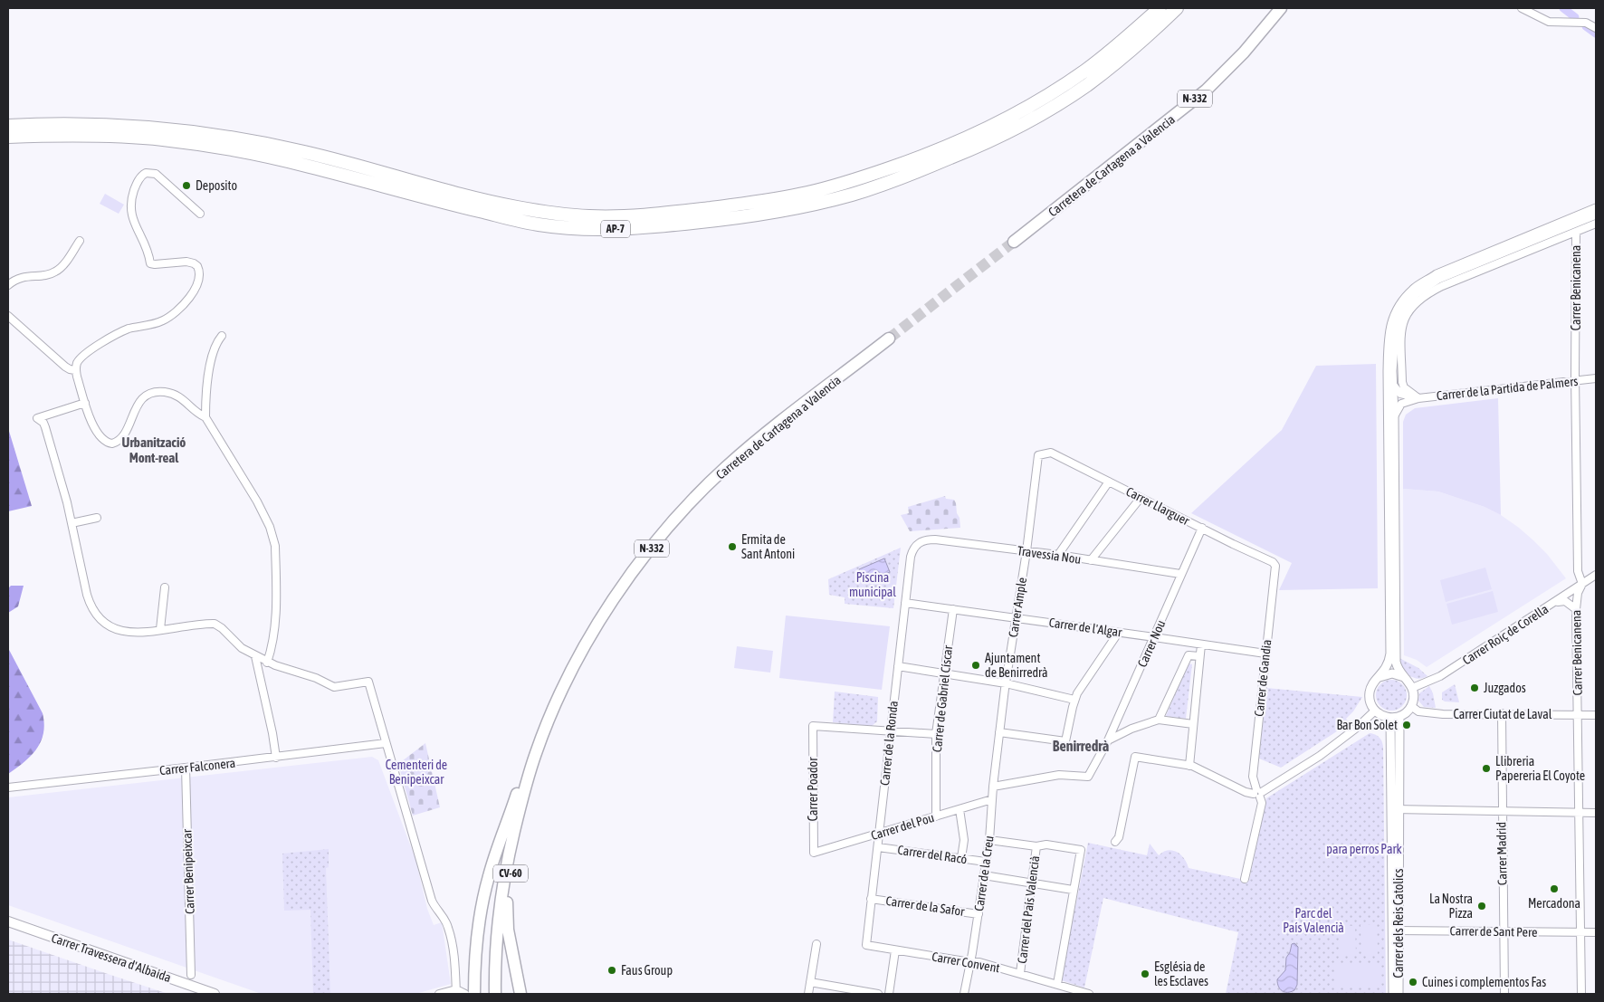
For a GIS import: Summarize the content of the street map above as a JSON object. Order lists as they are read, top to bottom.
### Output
{
  "streets": {
    "highway": [
      "N-332",
      "Carretera de Cartagena a Valencia",
      "AP-7",
      "CV-60"
    ],
    "main road": ["Carrer Travessera d'Albaida"],
    "street": [
      "Carrer Benicanena",
      "Carrer de la Partida de Palmers",
      "Carrer Llarguer",
      "Travessia Nou",
      "Carrer Ample",
      "Carrer de l'Algar",
      "Carrer Roiç de Corella",
      "Carrer Nou",
      "Carrer de Gandia",
      "Carrer de Gabriel Císcar",
      "Carrer Ciutat de Laval",
      "Carrer de la Ronda",
      "Carrer Falconera",
      "Carrer Poador",
      "Carrer del Pou",
      "Carrer Madrid",
      "Carrer del Racó",
      "Carrer Benipeixcar",
      "Carrer de la Creu",
      "Carrer de la Safor",
      "Carrer del País Valencià",
      "Carrer dels Reis Catolics",
      "Carrer de Sant Pere",
      "Carrer Convent"
    ]
  },
  "crossings": [
    ["Carretera de Cartagena a Valencia", "CV-60"],
    ["Carrer Benicanena", "Carrer de la Partida de Palmers"],
    ["Carrer Benicanena", "Carrer Roiç de Corella"],
    ["Carrer Benicanena", "Carrer Ciutat de Laval"],
    ["Carrer Benicanena", "Carrer de Sant Pere"],
    ["Carrer Llarguer", "Carrer Ample"],
    ["Carrer Llarguer", "Carrer Nou"],
    ["Carrer Llarguer", "Carrer de Gandia"],
    ["Travessia Nou", "Carrer Ample"],
    ["Travessia Nou", "Carrer Nou"],
    ["Travessia Nou", "Carrer de la Ronda"],
    ["Carrer Ample", "Carrer de l'Algar"],
    ["Carrer Ample", "Carrer Nou"],
    ["Carrer Ample", "Carrer de la Creu"],
    ["Carrer de l'Algar", "Carrer Nou"],
    ["Carrer de l'Algar", "Carrer de Gandia"],
    ["Carrer de l'Algar", "Carrer de Gabriel Císcar"],
    ["Carrer de l'Algar", "Carrer de la Ronda"],
    ["Carrer Roiç de Corella", "Carrer Ciutat de Laval"],
    ["Carrer Roiç de Corella", "Carrer dels Reis Catolics"],
    ["Carrer Nou", "Carrer de la Creu"],
    ["Carrer de Gabriel Císcar", "Carrer del Pou"],
    ["Carrer Ciutat de Laval", "Carrer Madrid"],
    ["Carrer Ciutat de Laval", "Carrer dels Reis Catolics"],
    ["Carrer de la Ronda", "Carrer Poador"],
    ["Carrer de la Ronda", "Carrer del Pou"],
    ["Carrer de la Ronda", "Carrer del Racó"],
    ["Carrer de la Ronda", "Carrer de la Safor"],
    ["Carrer de la Ronda", "Carrer Convent"],
    ["Carrer Falconera", "Carrer Benipeixcar"],
    ["Carrer Poador", "Carrer del Pou"],
    ["Carrer del Pou", "Carrer de la Creu"],
    ["Carrer Madrid", "Carrer de Sant Pere"],
    ["Carrer del Racó", "Carrer de la Creu"],
    ["Carrer de la Creu", "Carrer de la Safor"],
    ["Carrer de la Creu", "Carrer Convent"],
    ["Carrer del País Valencià", "Carrer Convent"],
    ["Carrer dels Reis Catolics", "Carrer de Sant Pere"]
  ],
  "districts": ["Urbanització Mont-real", "Benirredrà"],
  "parks": [
    "Piscina municipal",
    "Cementeri de Benipeixcar",
    "para perros Park",
    "Parc del País Valencià"
  ],
  "places": [
    "Deposito",
    "Ermita de Sant Antoni",
    "Ajuntament de Benirredrà",
    "Juzgados",
    "Bar Bon Solet",
    "Llibreria Papereria El Coyote",
    "Mercadona",
    "La Nostra Pizza",
    "Faus Group",
    "Església de les Esclaves",
    "Cuines i complementos Fas"
  ]
}
